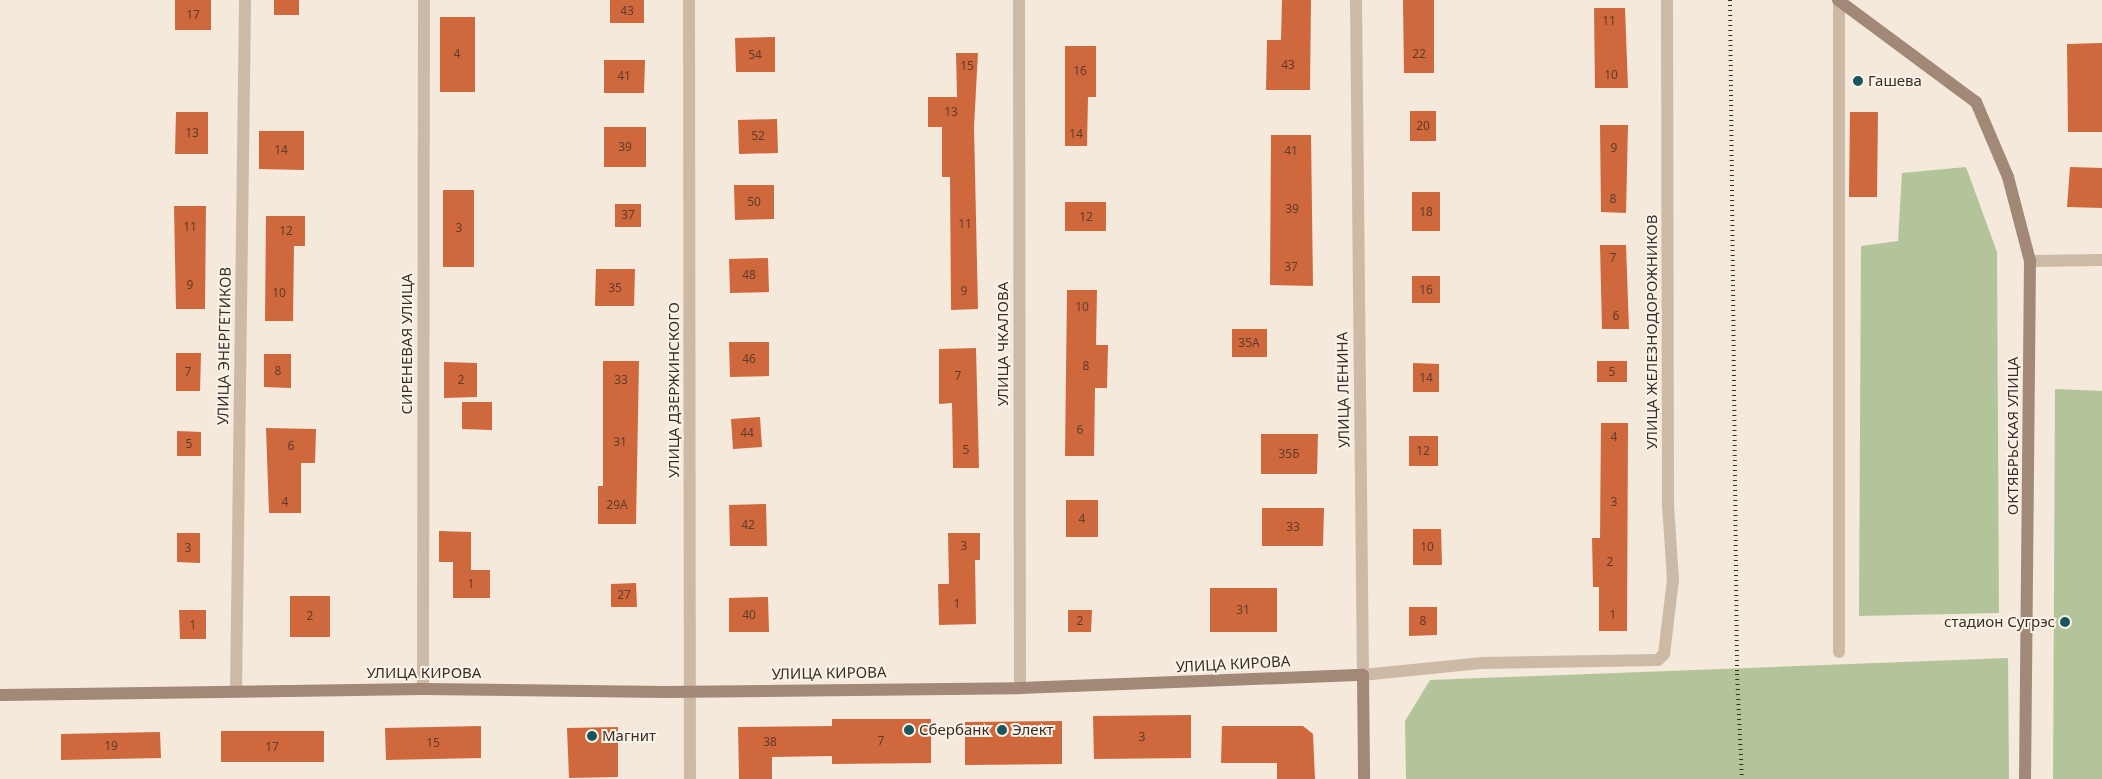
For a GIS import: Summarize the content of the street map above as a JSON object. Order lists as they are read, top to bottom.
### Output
{
  "streets": {
    "street": [
      "УЛИЦА ЖЕЛЕЗНОДОРОЖНИКОВ",
      "СИРЕНЕВАЯ УЛИЦА",
      "УЛИЦА ЧКАЛОВА",
      "УЛИЦА ЭНЕРГЕТИКОВ",
      "УЛИЦА ДЗЕРЖИНСКОГО",
      "УЛИЦА ЛЕНИНА",
      "ОКТЯБРЬСКАЯ УЛИЦА",
      "УЛИЦА КИРОВА"
    ]
  },
  "crossings": [
    ["УЛИЦА ЖЕЛЕЗНОДОРОЖНИКОВ", "УЛИЦА КИРОВА"],
    ["СИРЕНЕВАЯ УЛИЦА", "УЛИЦА КИРОВА"],
    ["УЛИЦА ЧКАЛОВА", "УЛИЦА КИРОВА"],
    ["УЛИЦА ЭНЕРГЕТИКОВ", "УЛИЦА КИРОВА"],
    ["УЛИЦА ДЗЕРЖИНСКОГО", "УЛИЦА КИРОВА"],
    ["УЛИЦА ЛЕНИНА", "УЛИЦА КИРОВА"]
  ],
  "places": [
    "Гашева",
    "стадион Сугрэс",
    "Сбербанк",
    "Элект",
    "Магнит"
  ],
  "house_numbers": [
    "43",
    "17",
    "11",
    "4",
    "22",
    "54",
    "43",
    "15",
    "16",
    "10",
    "41",
    "13",
    "20",
    "13",
    "14",
    "52",
    "39",
    "9",
    "14",
    "41",
    "8",
    "50",
    "39",
    "18",
    "37",
    "12",
    "11",
    "11",
    "3",
    "12",
    "7",
    "37",
    "48",
    "9",
    "35",
    "16",
    "9",
    "10",
    "10",
    "6",
    "35А",
    "46",
    "8",
    "8",
    "7",
    "5",
    "7",
    "14",
    "2",
    "33",
    "6",
    "44",
    "4",
    "31",
    "5",
    "6",
    "5",
    "12",
    "35Б",
    "4",
    "3",
    "29А",
    "4",
    "42",
    "33",
    "3",
    "10",
    "3",
    "2",
    "1",
    "27",
    "1",
    "31",
    "40",
    "1",
    "2",
    "2",
    "8",
    "1",
    "3",
    "7",
    "38",
    "15",
    "19",
    "17"
  ]
}
